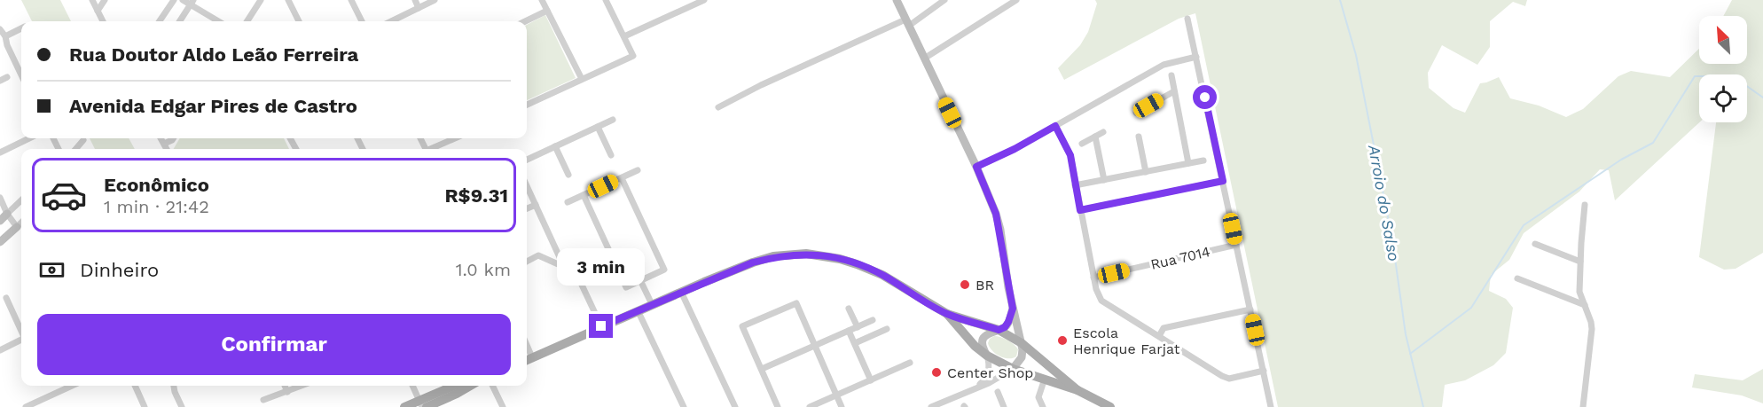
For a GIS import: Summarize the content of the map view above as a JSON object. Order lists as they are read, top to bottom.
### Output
{
  "streets": {
    "street": ["Rua 7014"]
  },
  "water": ["Arroio do Salso"],
  "places": ["BR", "Escola Henrique Farjat", "Center Shop"],
  "north": "top left",
  "page": {
    "banner": ["Rua Doutor Aldo Leão Ferreira", "Avenida Edgar Pires de Castro"],
    "list": [
      {
        "name": "Econômico",
        "note": "1 min · 21:42",
        "value": "R$9.31"
      }
    ],
    "pay": ["Dinheiro", "1.0 km"],
    "bubble": "3 min",
    "buttons": "Confirmar"
  }
}
